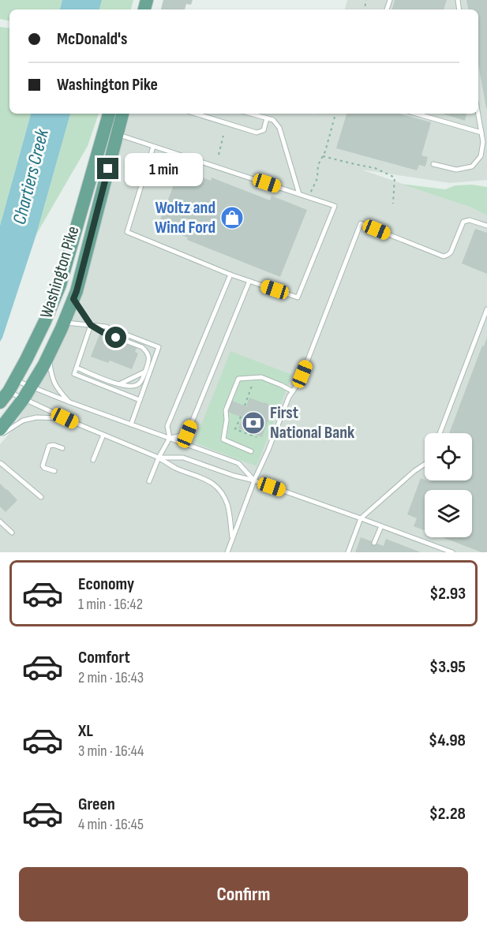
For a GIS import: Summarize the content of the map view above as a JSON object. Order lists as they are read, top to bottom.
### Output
{
  "streets": {
    "main road": ["Washington Pike"]
  },
  "water": ["Chartiers Creek"],
  "places": {
    "shop": ["Woltz and Wind Ford"],
    "bank": ["First National Bank"]
  },
  "page": {
    "banner": ["McDonald's", "Washington Pike"],
    "bubble": "1 min",
    "list": [
      {
        "name": "Economy",
        "note": "1 min · 16:42",
        "value": "$2.93"
      },
      {
        "name": "Comfort",
        "note": "2 min · 16:43",
        "value": "$3.95"
      },
      {
        "name": "XL",
        "note": "3 min · 16:44",
        "value": "$4.98"
      },
      {
        "name": "Green",
        "note": "4 min · 16:45",
        "value": "$2.28"
      }
    ],
    "buttons": "Confirm"
  }
}
